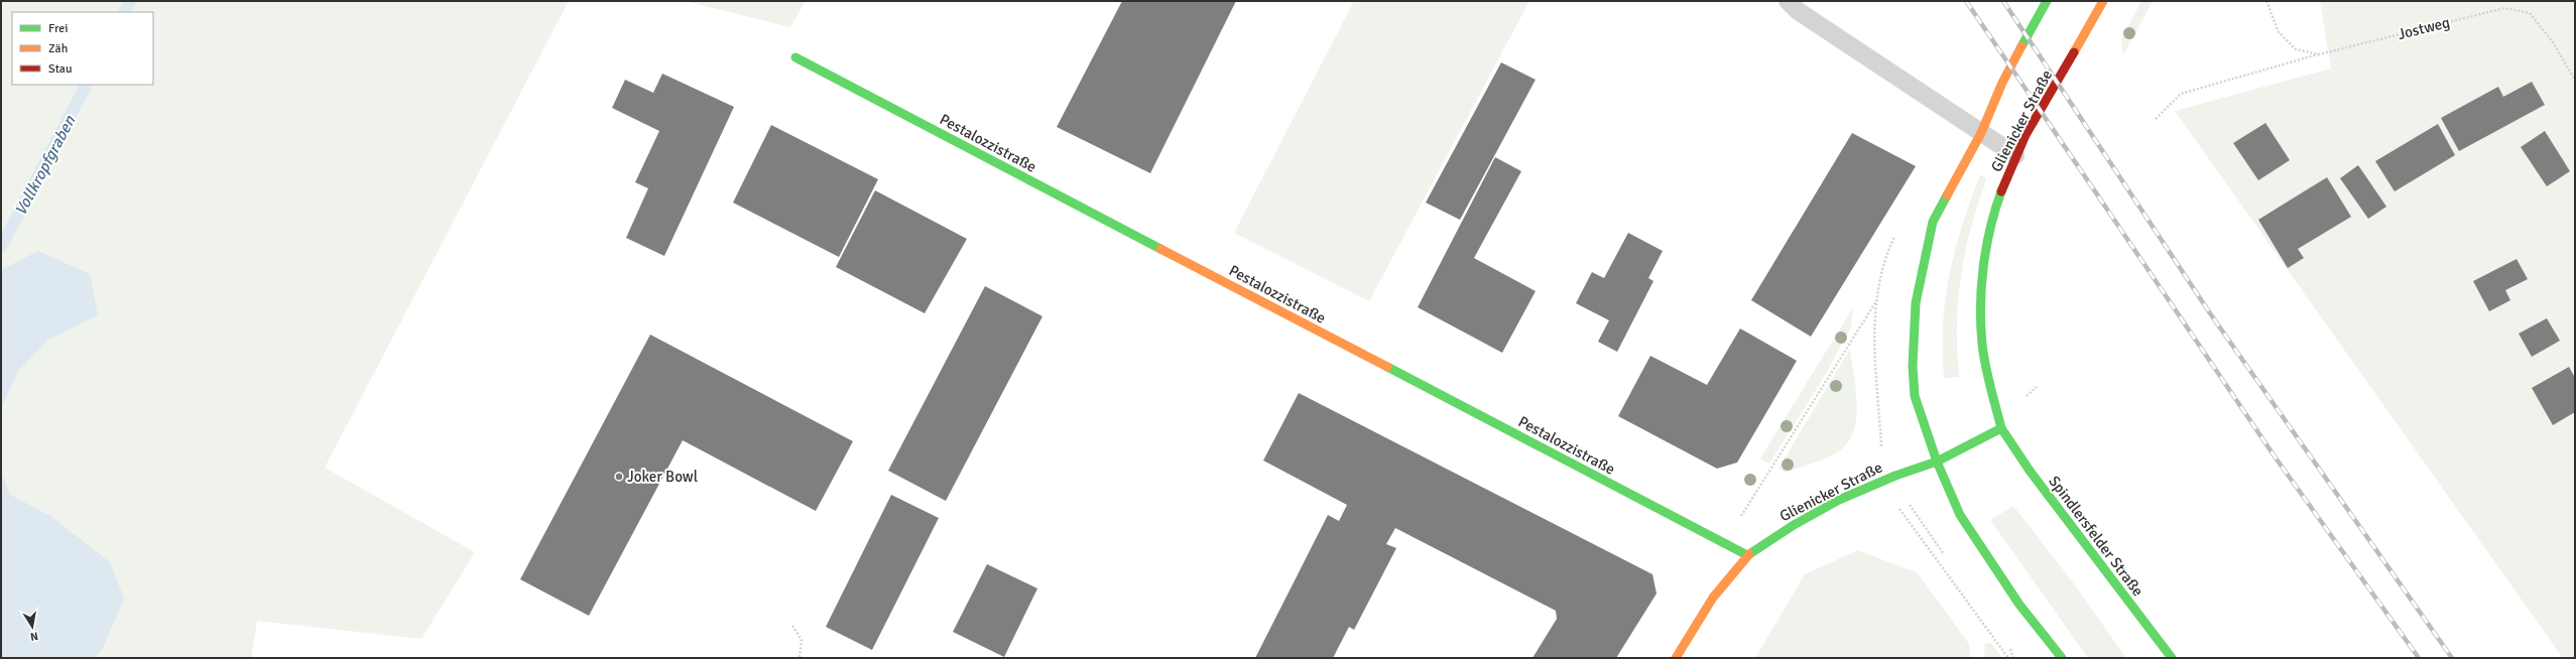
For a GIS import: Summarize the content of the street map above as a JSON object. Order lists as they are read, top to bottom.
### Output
{
  "streets": {
    "main road": ["Glienicker Straße", "Pestalozzistraße", "Spindlersfelder Straße"],
    "path": ["Jostweg"]
  },
  "crossings": [
    ["Glienicker Straße", "Pestalozzistraße"],
    ["Glienicker Straße", "Spindlersfelder Straße"]
  ],
  "water": ["Vollkropfgraben"],
  "places": ["Joker Bowl"],
  "legend": ["Frei", "Zäh", "Stau"],
  "north": "bottom"
}
